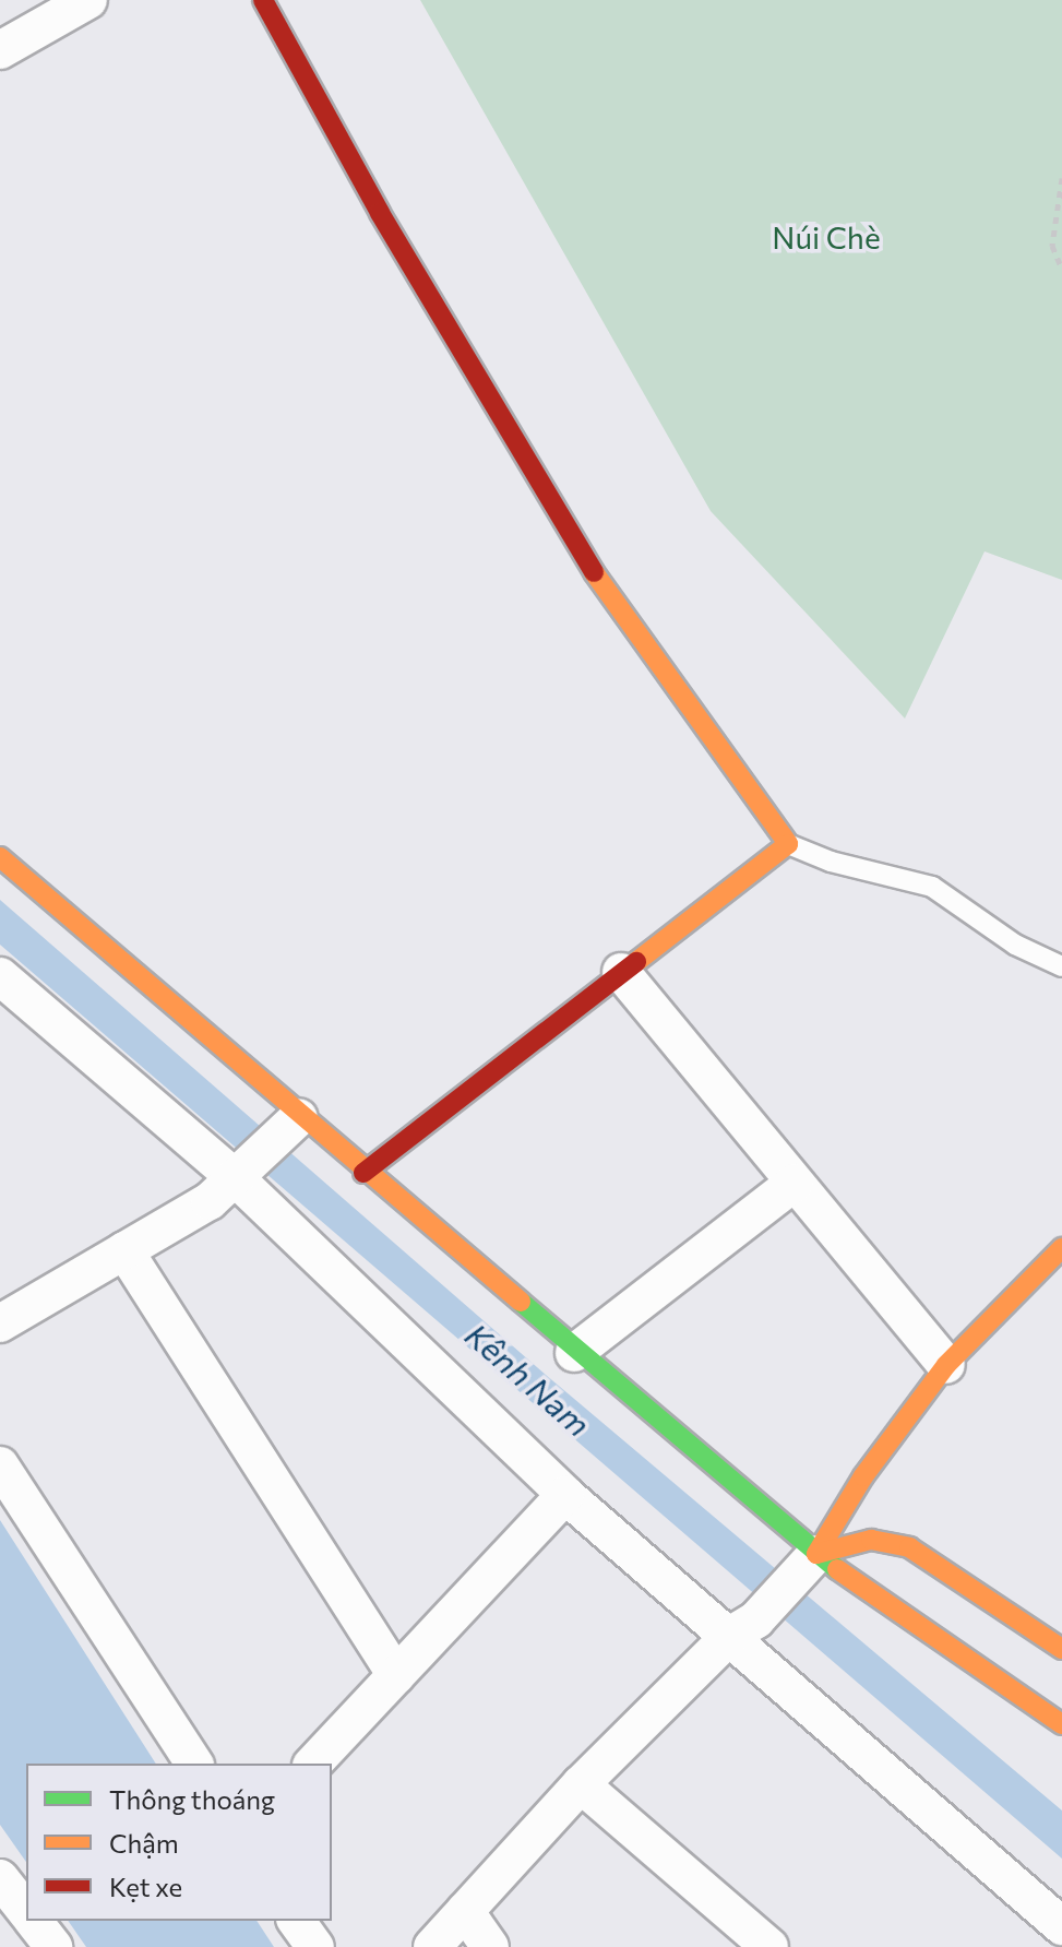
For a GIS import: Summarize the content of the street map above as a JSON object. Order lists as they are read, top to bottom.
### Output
{
  "water": ["Kênh Nam"],
  "parks": ["Núi Chè"],
  "legend": ["Thông thoáng", "Chậm", "Kẹt xe"]
}
